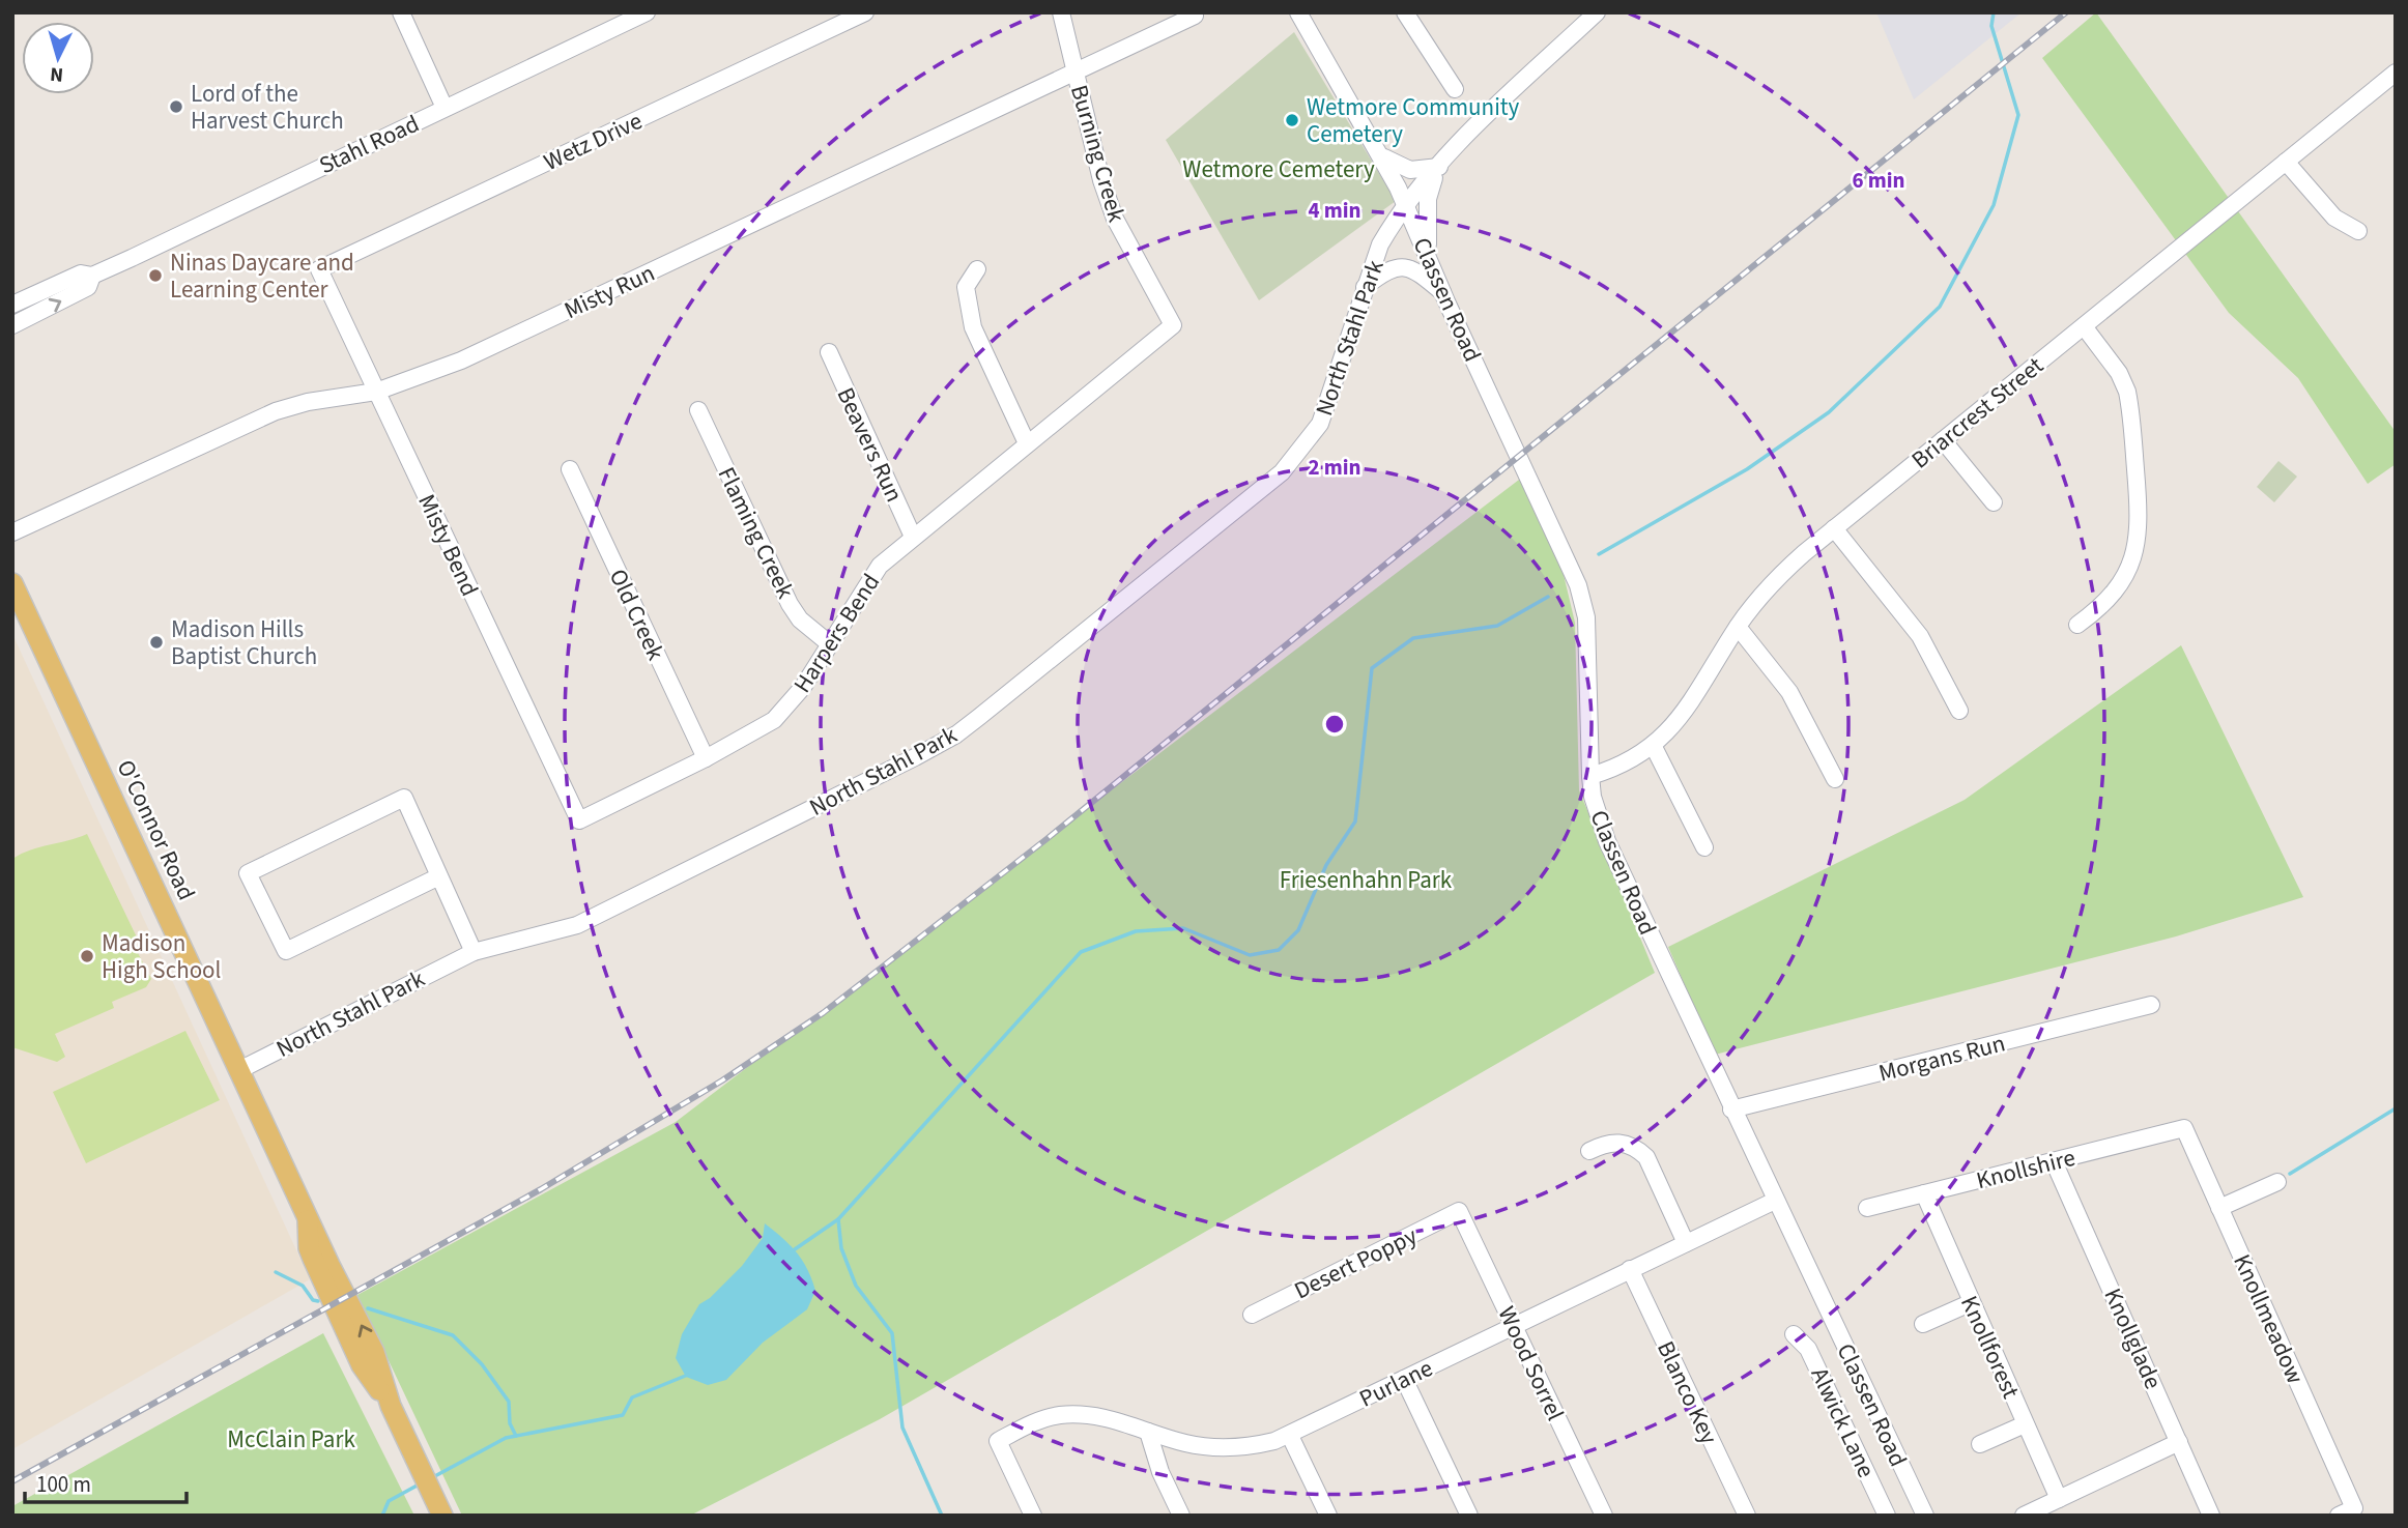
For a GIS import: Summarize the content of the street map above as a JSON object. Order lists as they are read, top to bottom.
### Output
{
  "streets": {
    "main road": ["O'Connor Road"],
    "street": [
      "Wetz Drive",
      "Stahl Road",
      "Burning Creek",
      "Misty Run",
      "Classen Road",
      "North Stahl Park",
      "Briarcrest Street",
      "Beavers Run",
      "Flaming Creek",
      "Misty Bend",
      "Old Creek",
      "Harpers Bend",
      "Morgans Run",
      "Knollshire",
      "Desert Poppy",
      "Knollmeadow",
      "Knollglade",
      "Knollforest",
      "Wood Sorrel",
      "Purlane",
      "Blanco Key",
      "Alwick Lane"
    ]
  },
  "crossings": [
    ["Wetz Drive", "Misty Bend"],
    ["Burning Creek", "Misty Run"],
    ["Burning Creek", "Harpers Bend"],
    ["Misty Run", "Misty Bend"],
    ["Classen Road", "North Stahl Park"],
    ["Classen Road", "Briarcrest Street"],
    ["Classen Road", "Morgans Run"],
    ["Classen Road", "Purlane"],
    ["North Stahl Park", "O'Connor Road"],
    ["Beavers Run", "Harpers Bend"],
    ["Flaming Creek", "Harpers Bend"],
    ["Misty Bend", "Harpers Bend"],
    ["Old Creek", "Harpers Bend"],
    ["Knollshire", "Knollmeadow"],
    ["Knollshire", "Knollglade"],
    ["Knollshire", "Knollforest"],
    ["Desert Poppy", "Wood Sorrel"],
    ["Wood Sorrel", "Purlane"],
    ["Purlane", "Blanco Key"]
  ],
  "parks": ["Wetmore Cemetery", "Friesenhahn Park", "McClain Park"],
  "places": [
    "Lord of the Harvest Church",
    "Wetmore Community Cemetery",
    "Ninas Daycare and Learning Center",
    "Madison Hills Baptist Church",
    "Madison High School"
  ],
  "scale_bar": "100 m",
  "north": "bottom",
  "rings": ["6 min", "4 min", "2 min"]
}
